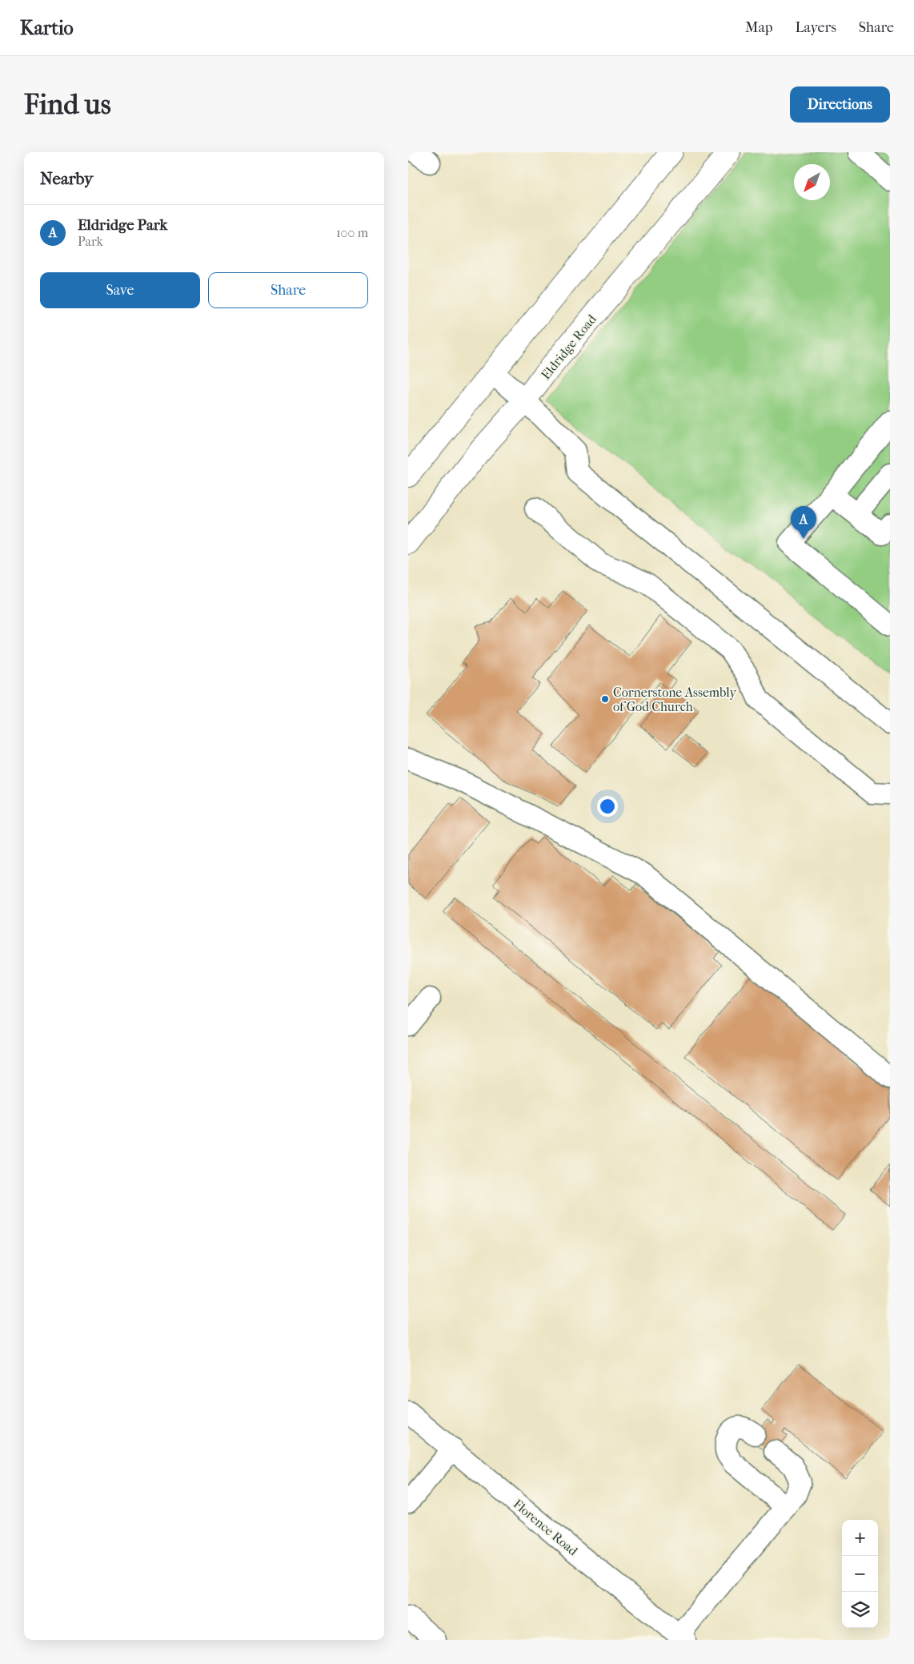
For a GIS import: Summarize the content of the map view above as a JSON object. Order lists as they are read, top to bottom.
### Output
{
  "streets": {
    "main road": ["Eldridge Road"],
    "street": ["Florence Road"]
  },
  "places": ["Cornerstone Assembly of God Church"],
  "north": "bottom left",
  "page": {
    "header": "Kartio",
    "nav": ["Map", "Layers", "Share"],
    "buttons": [
      "Directions",
      ["Save", "Share"]
    ],
    "title": "Find us",
    "heading": "Nearby",
    "list": [
      {
        "mark": "A",
        "name": "Eldridge Park",
        "note": "Park",
        "value": "100 m"
      }
    ],
    "pins": "A",
    "map_buttons": ["+", "−"]
  }
}
